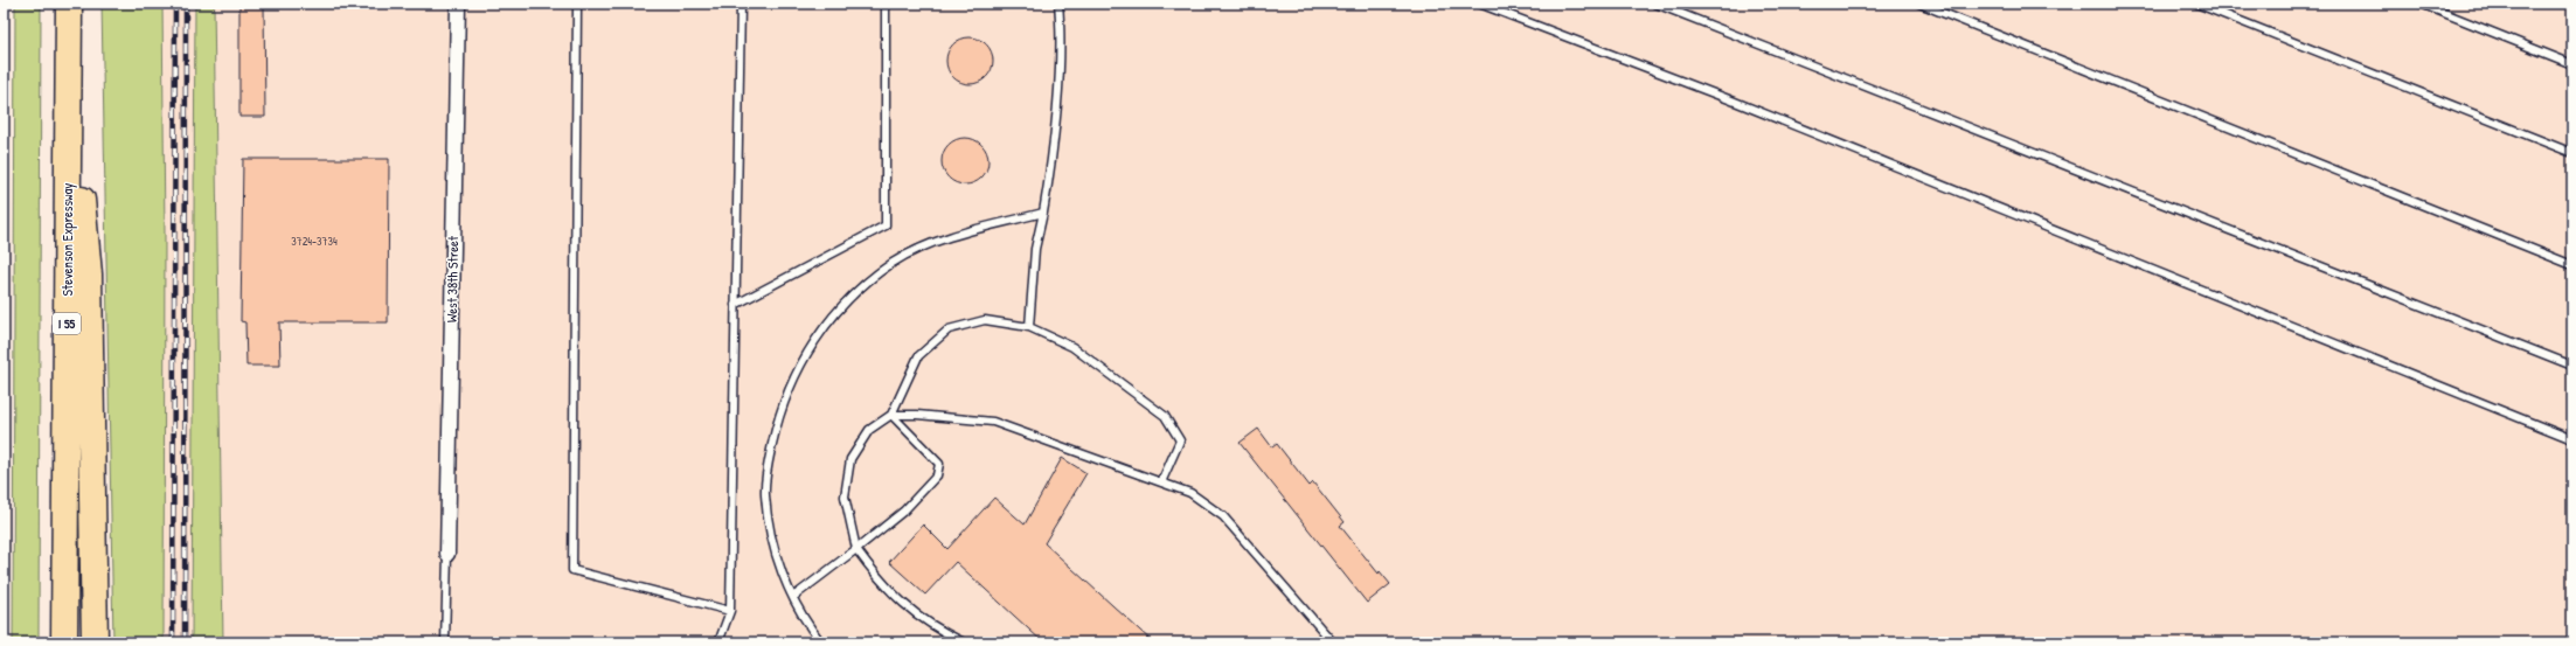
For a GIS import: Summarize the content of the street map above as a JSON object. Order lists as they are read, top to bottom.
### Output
{
  "streets": {
    "highway": ["Stevenson Expressway", "I 55"],
    "street": ["West 38th Street"]
  },
  "house_numbers": ["3724-3734"]
}
